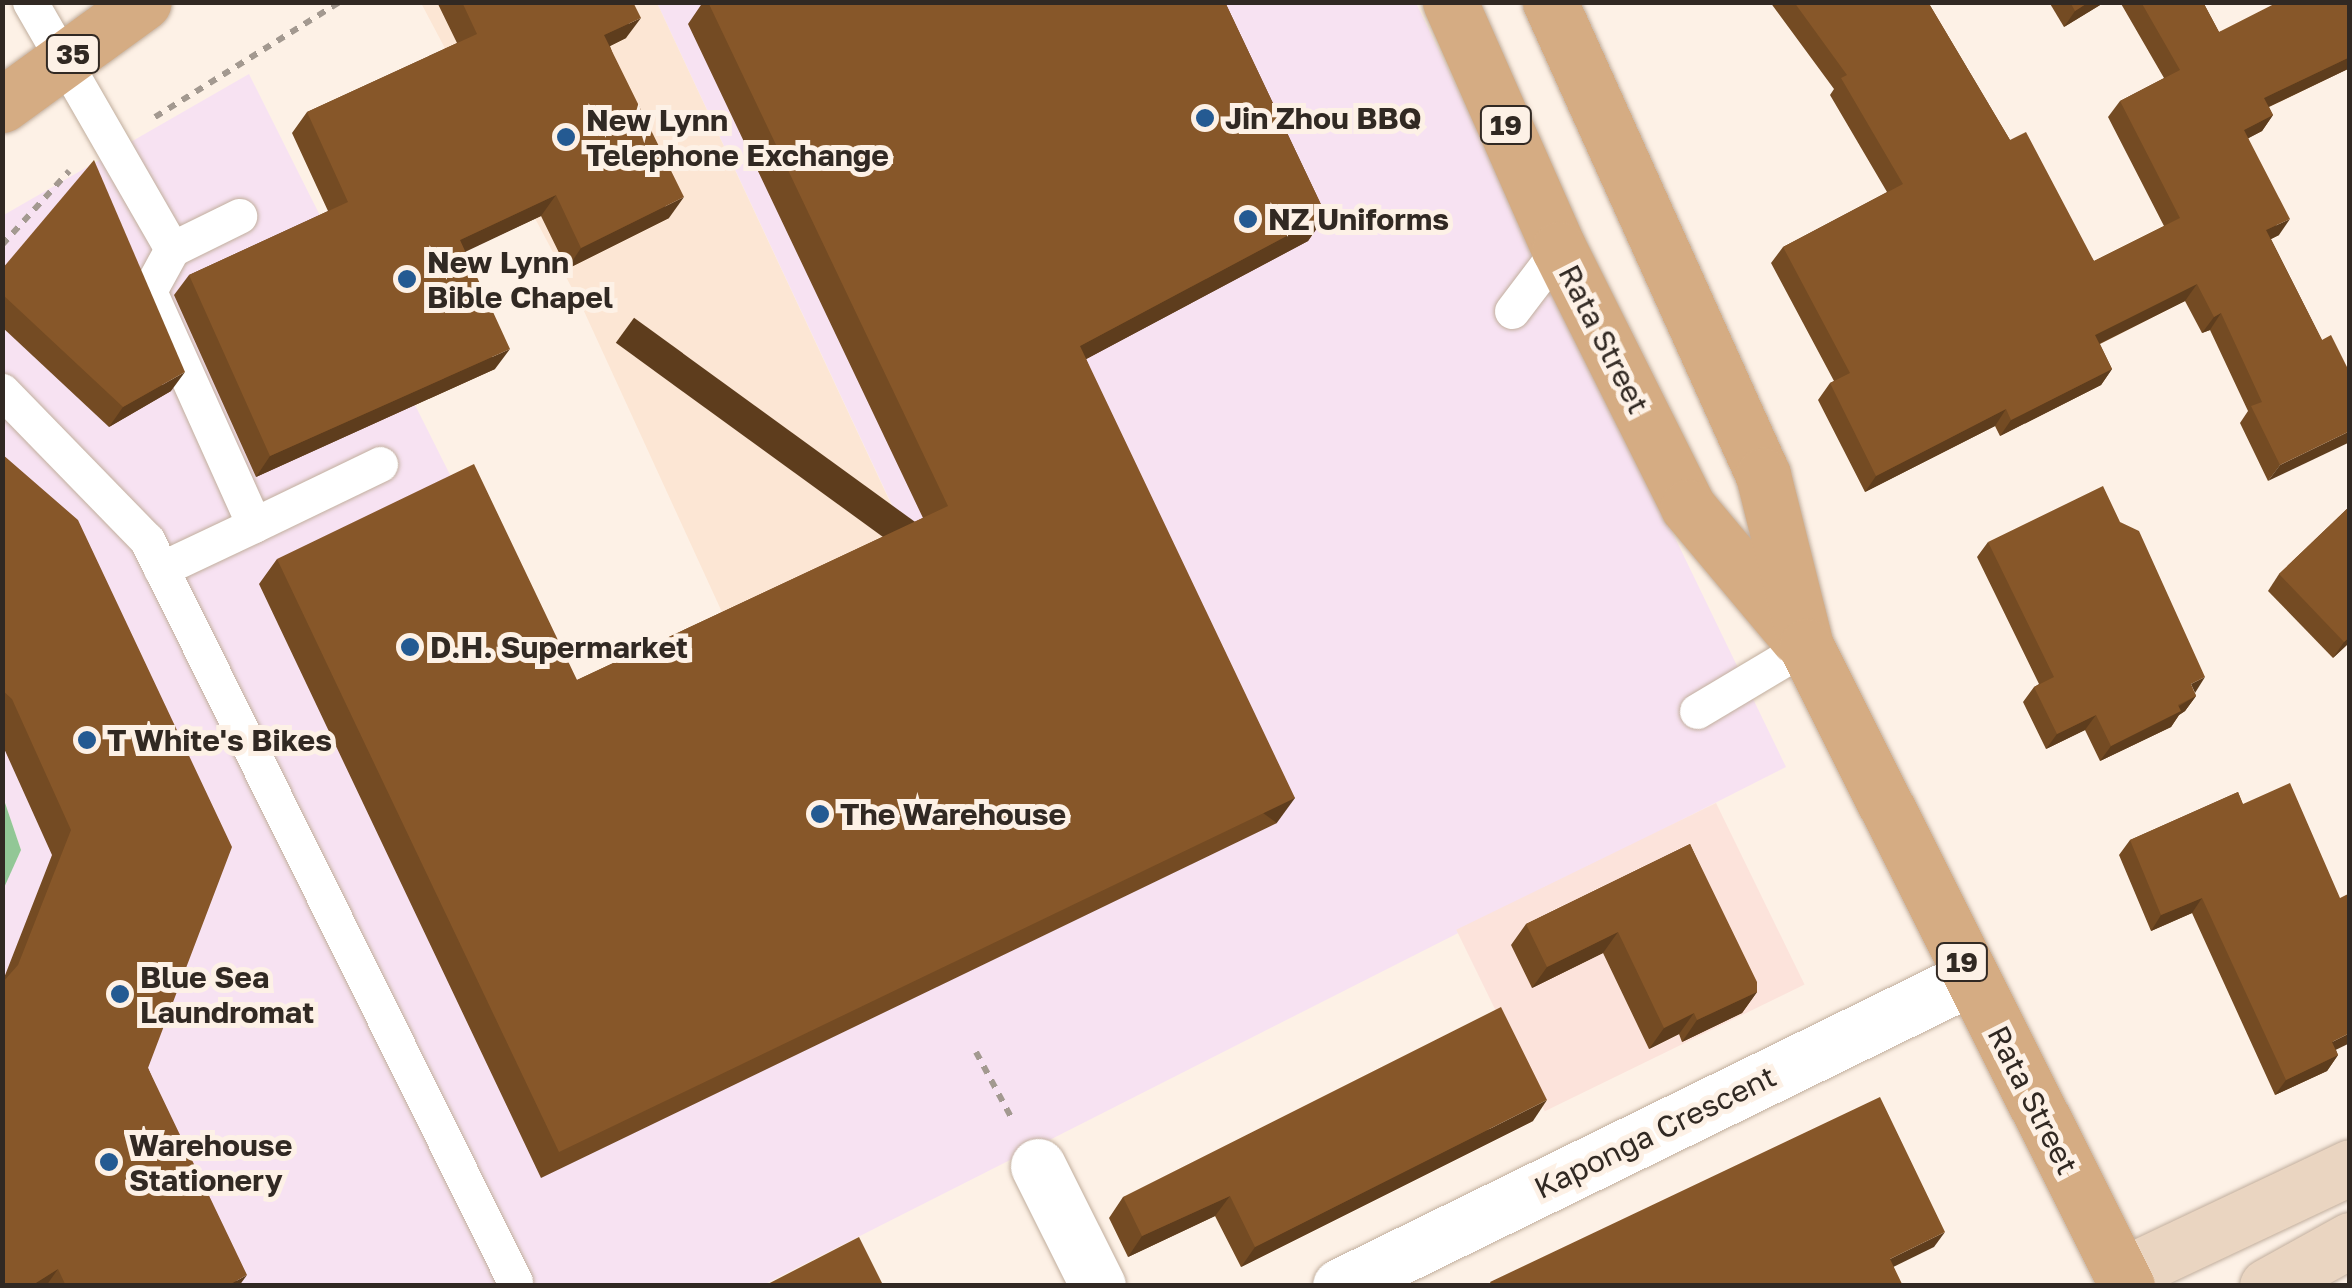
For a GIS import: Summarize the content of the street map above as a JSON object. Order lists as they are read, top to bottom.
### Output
{
  "streets": {
    "main road": ["35", "19", "Rata Street"],
    "street": ["Kaponga Crescent"]
  },
  "crossings": [
    ["Rata Street", "Kaponga Crescent"]
  ],
  "places": [
    "Jin Zhou BBQ",
    "New Lynn Telephone Exchange",
    "NZ Uniforms",
    "New Lynn Bible Chapel",
    "D.H. Supermarket",
    "T White's Bikes",
    "The Warehouse",
    "Blue Sea Laundromat",
    "Warehouse Stationery"
  ]
}
